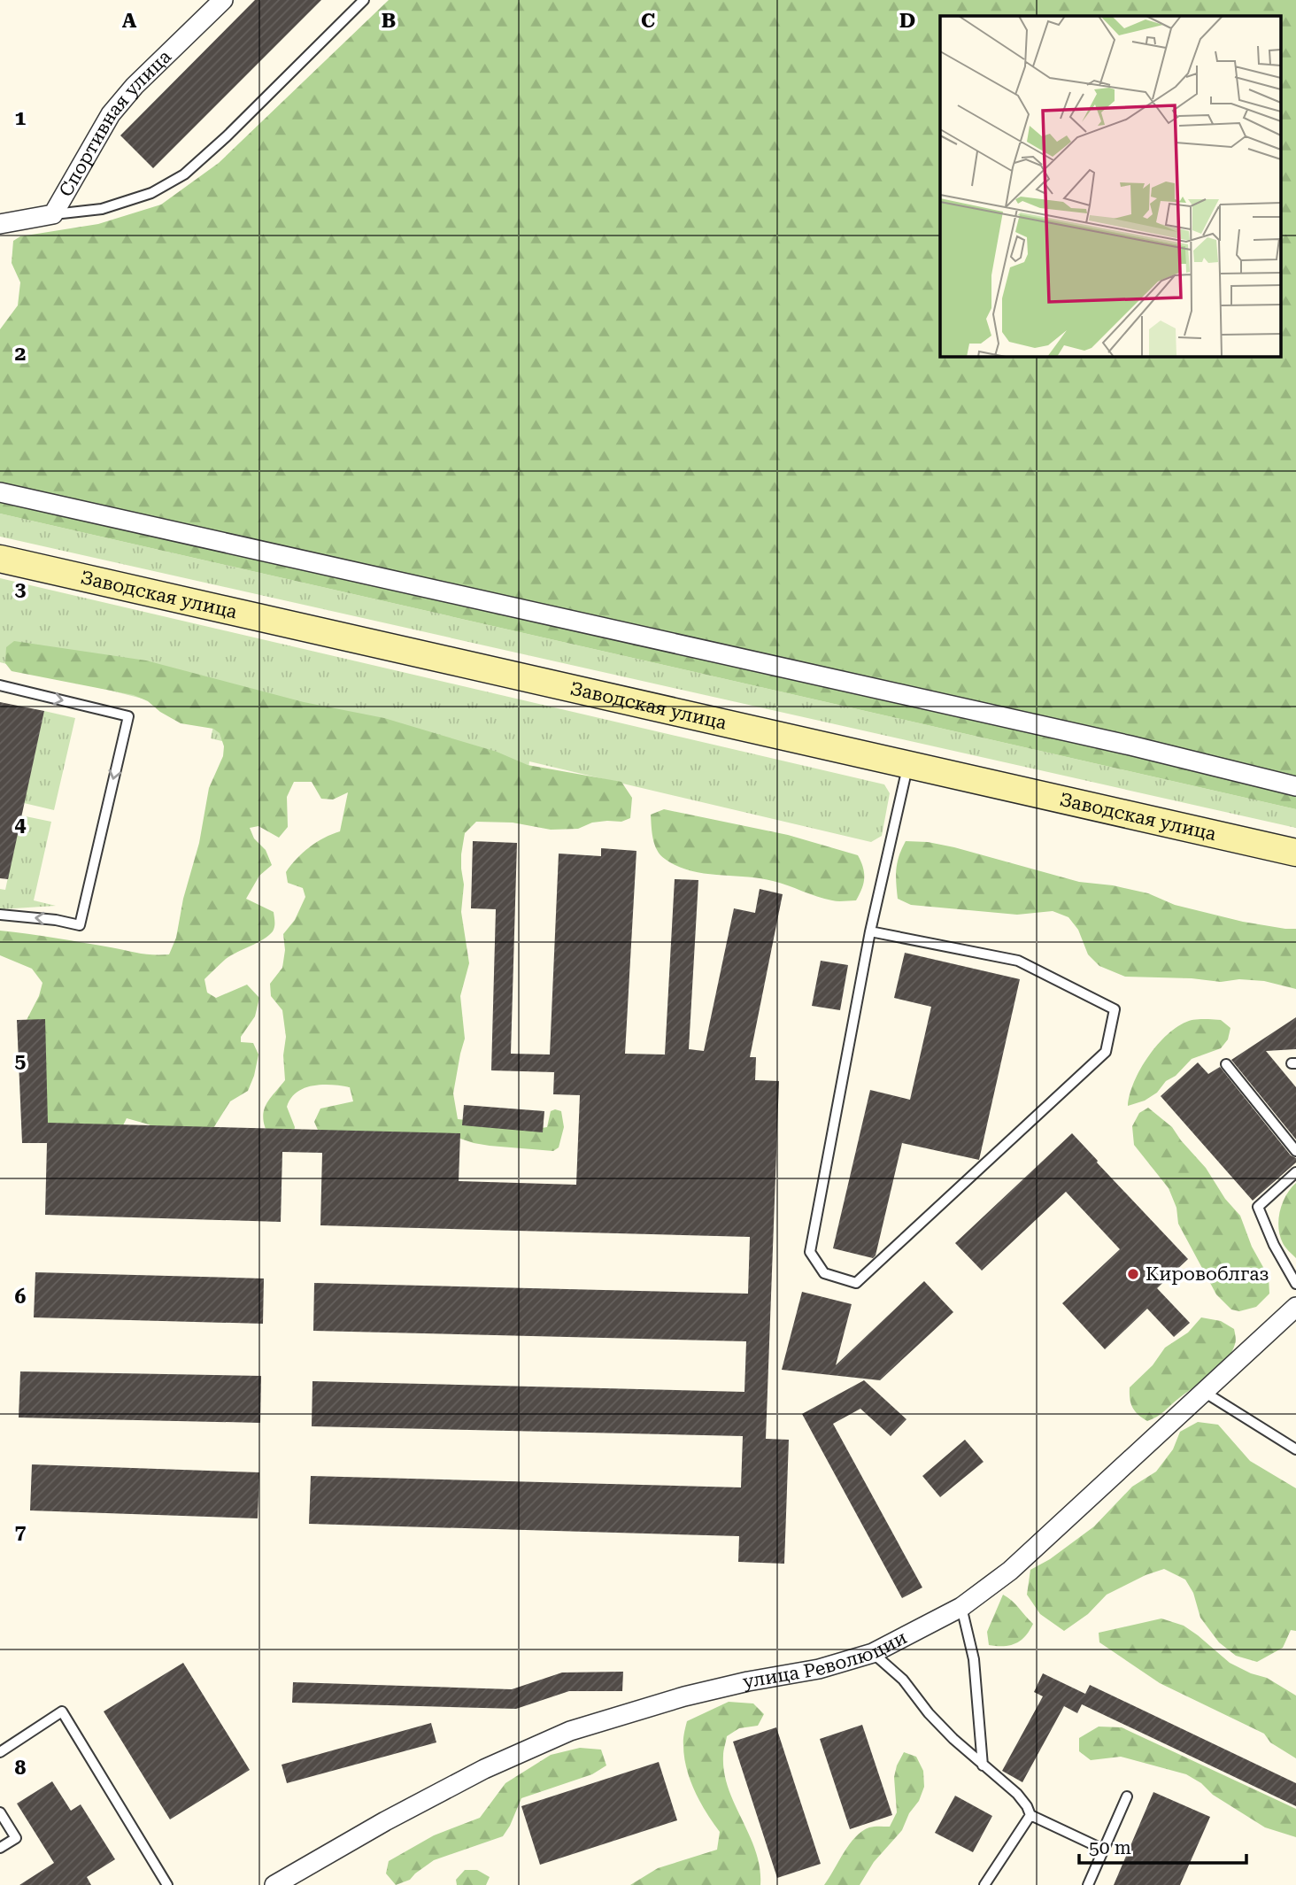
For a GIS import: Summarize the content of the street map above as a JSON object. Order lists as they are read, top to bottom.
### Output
{
  "streets": {
    "main road": ["Заводская улица"],
    "street": ["Спортивная улица", "улица Революции"]
  },
  "places": ["Кировоблгаз"],
  "scale_bar": "50 m",
  "grid": {
    "columns": [
      "A",
      "B",
      "C",
      "D"
    ],
    "rows": [
      "1",
      "2",
      "3",
      "4",
      "5",
      "6",
      "7",
      "8"
    ]
  }
}
